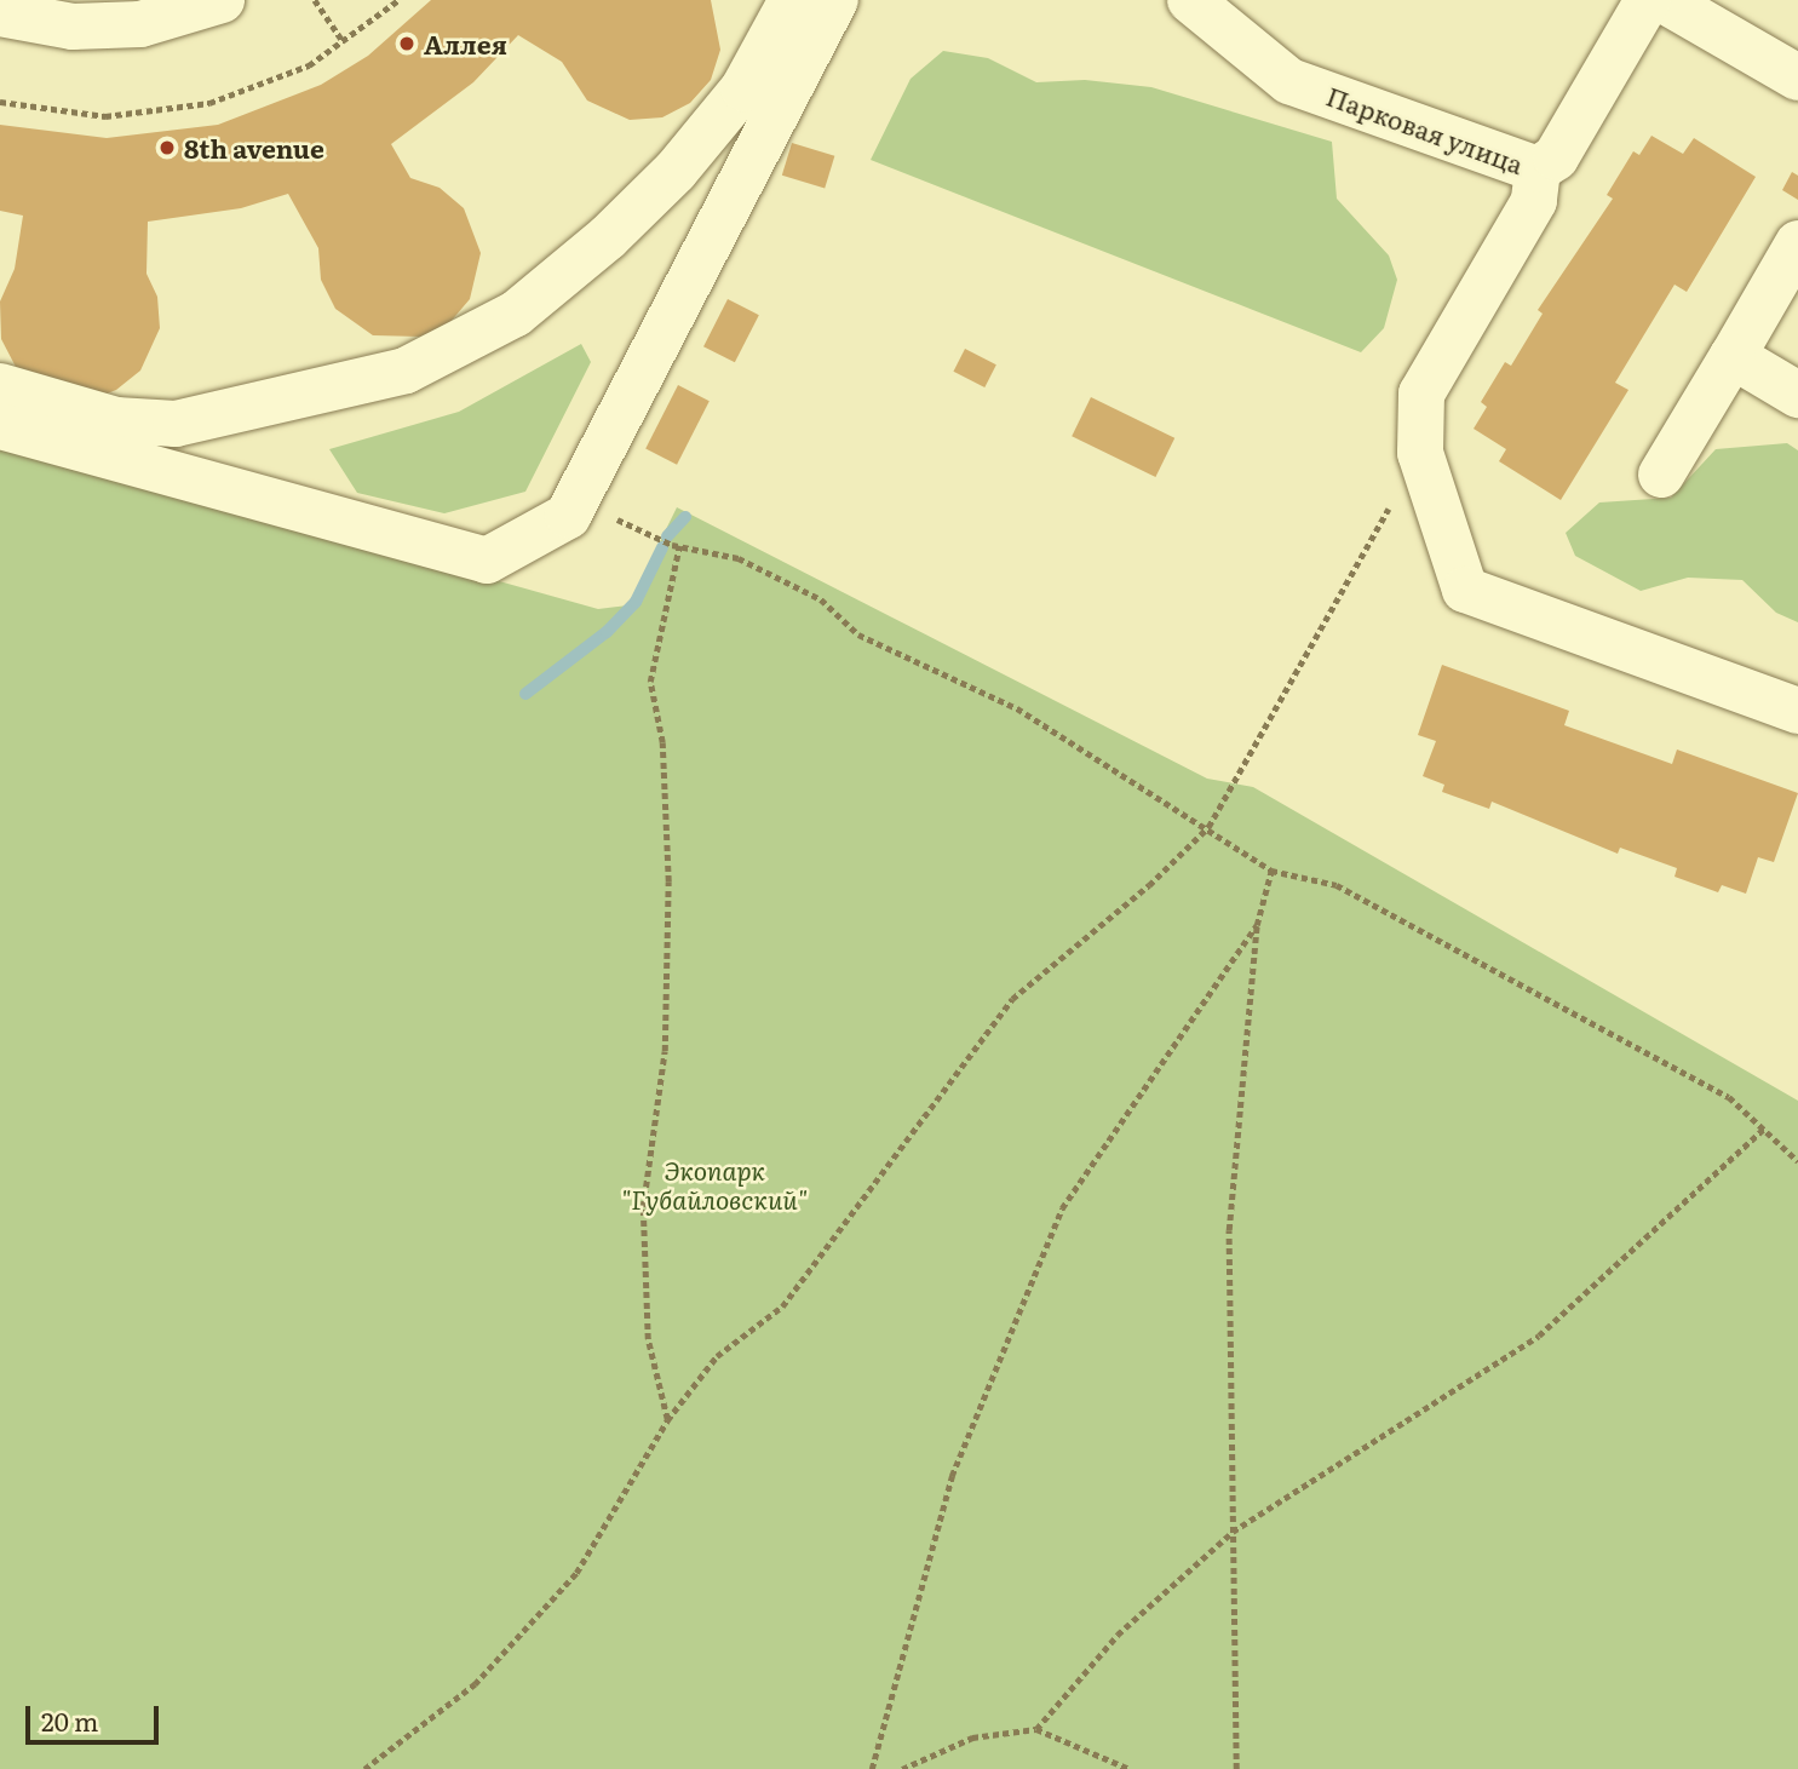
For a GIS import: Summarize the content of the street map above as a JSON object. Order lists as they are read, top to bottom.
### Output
{
  "streets": {
    "street": ["Парковая улица"]
  },
  "parks": ["Экопарк \"Губайловский\""],
  "places": ["Аллея", "8th avenue"],
  "scale_bar": "20 m"
}
